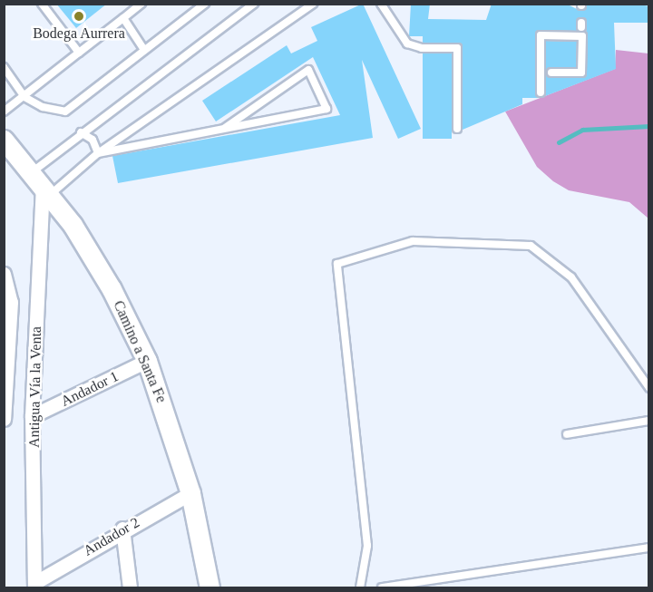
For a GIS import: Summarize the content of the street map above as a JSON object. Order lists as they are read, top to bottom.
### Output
{
  "streets": {
    "main road": ["Camino a Santa Fe"],
    "street": ["Antigua Vía la Venta", "Andador 1", "Andador 2"]
  },
  "crossings": [
    ["Camino a Santa Fe", "Antigua Vía la Venta"],
    ["Camino a Santa Fe", "Andador 1"],
    ["Camino a Santa Fe", "Andador 2"],
    ["Antigua Vía la Venta", "Andador 1"],
    ["Antigua Vía la Venta", "Andador 2"]
  ],
  "places": ["Bodega Aurrera"]
}
